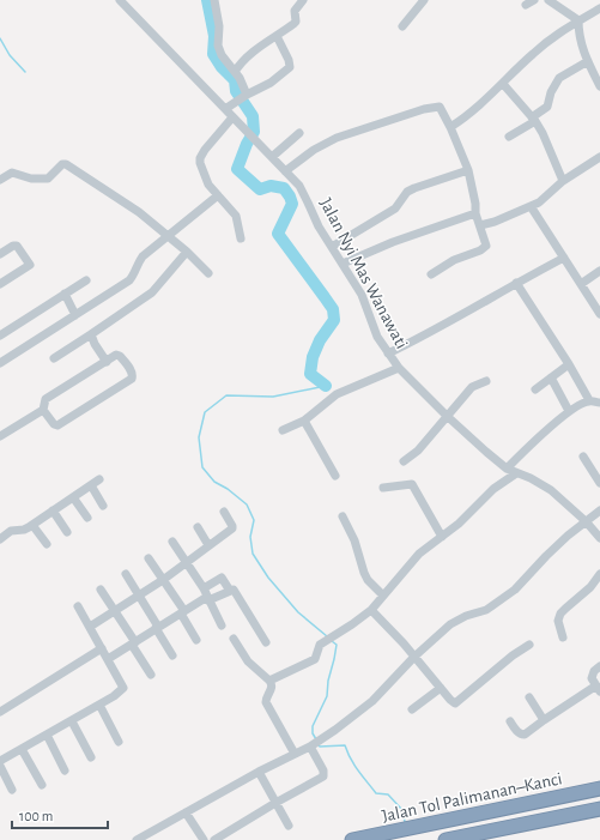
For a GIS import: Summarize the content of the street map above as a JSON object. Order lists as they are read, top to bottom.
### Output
{
  "streets": {
    "highway": ["Jalan Tol Palimanan–Kanci"],
    "street": ["Jalan Nyi Mas Wanawati"]
  },
  "scale_bar": "100 m"
}
